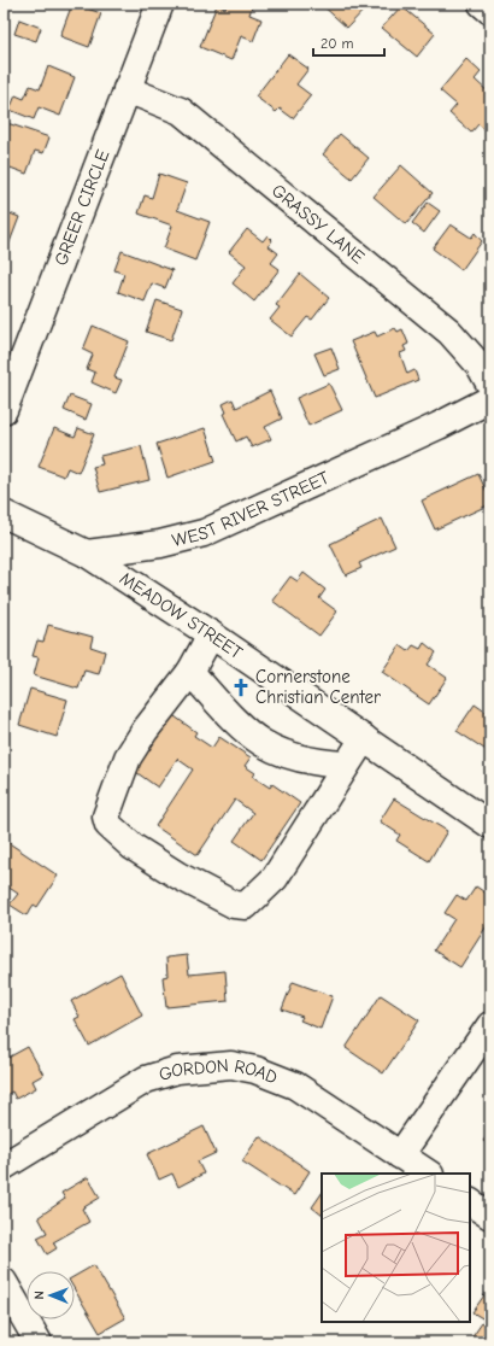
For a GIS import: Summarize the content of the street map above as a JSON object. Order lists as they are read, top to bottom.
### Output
{
  "streets": {
    "street": [
      "GREER CIRCLE",
      "GRASSY LANE",
      "WEST RIVER STREET",
      "MEADOW STREET",
      "GORDON ROAD"
    ]
  },
  "crossings": [
    ["GREER CIRCLE", "GRASSY LANE"],
    ["WEST RIVER STREET", "MEADOW STREET"]
  ],
  "places": {
    "church": ["Cornerstone Christian Center"]
  },
  "scale_bar": "20 m",
  "north": "left"
}
